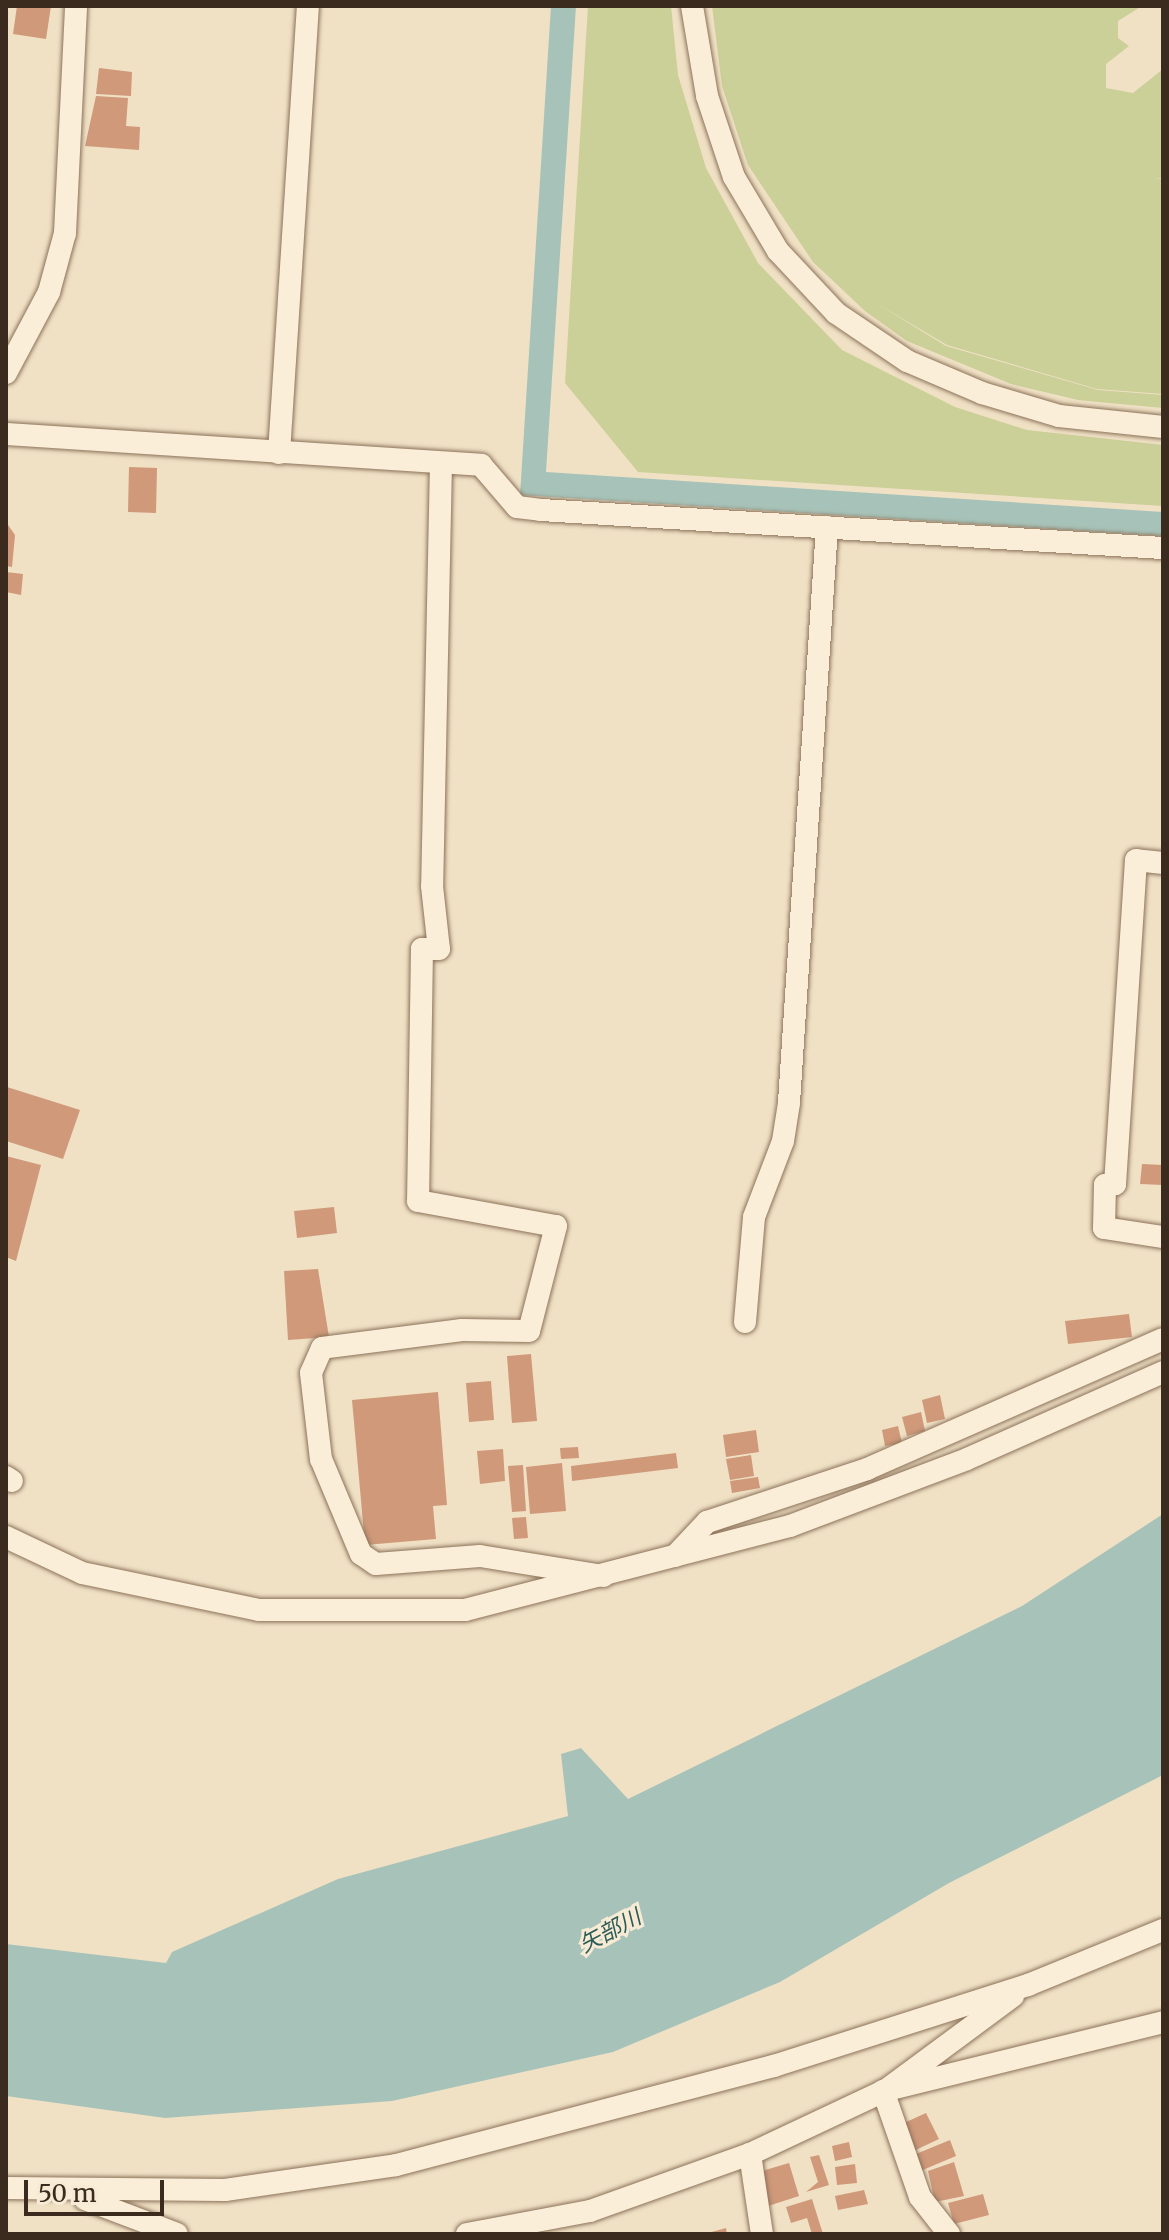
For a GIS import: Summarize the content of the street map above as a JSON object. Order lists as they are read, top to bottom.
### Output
{
  "water": ["矢部川"],
  "scale_bar": "50 m"
}
